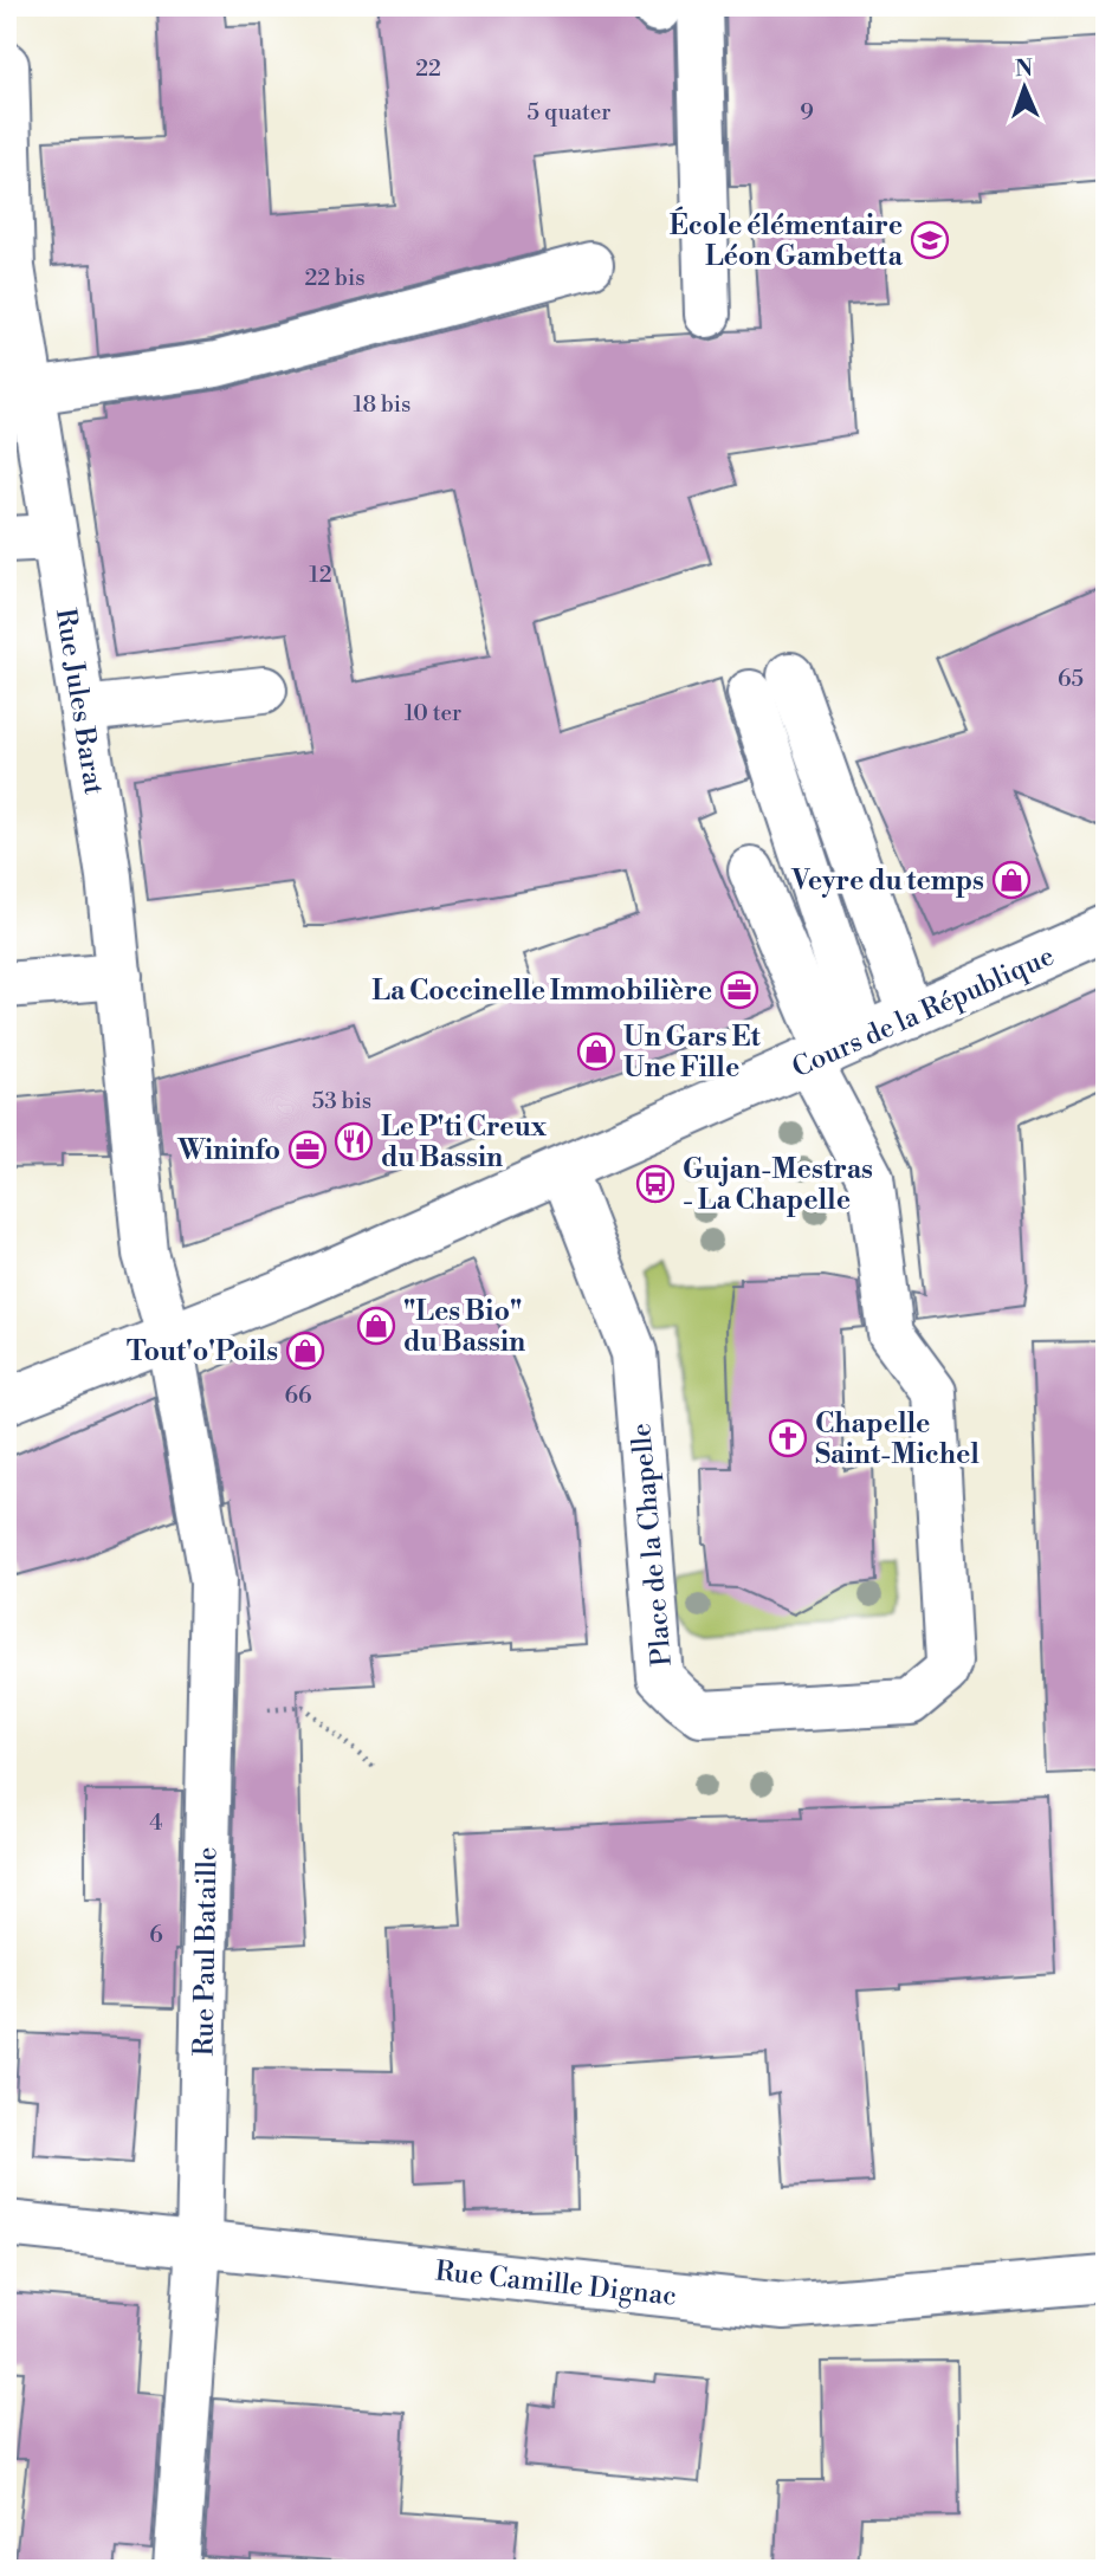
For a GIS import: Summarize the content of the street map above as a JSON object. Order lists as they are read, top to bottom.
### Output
{
  "streets": {
    "street": [
      "Rue Jules Barat",
      "Cours de la République",
      "Place de la Chapelle",
      "Rue Paul Bataille",
      "Rue Camille Dignac"
    ]
  },
  "crossings": [
    ["Rue Jules Barat", "Cours de la République"],
    ["Rue Jules Barat", "Rue Paul Bataille"],
    ["Cours de la République", "Place de la Chapelle"],
    ["Cours de la République", "Rue Paul Bataille"],
    ["Rue Paul Bataille", "Rue Camille Dignac"]
  ],
  "places": {
    "school or university": ["École élémentaire Léon Gambetta"],
    "shop": [
      "Veyre du temps",
      "Un Gars Et Une Fille",
      "\"Les Bio\" du Bassin",
      "Tout'o'Poils"
    ],
    "office": ["La Coccinelle Immobilière", "Wininfo"],
    "restaurant": ["Le P'ti Creux du Bassin"],
    "bus stop": ["Gujan-Mestras - La Chapelle"],
    "church": ["Chapelle Saint-Michel"]
  },
  "house_numbers": [
    "22",
    "5 quater",
    "9",
    "22 bis",
    "18 bis",
    "12",
    "65",
    "10 ter",
    "53 bis",
    "66",
    "4",
    "6"
  ],
  "north": "top"
}
